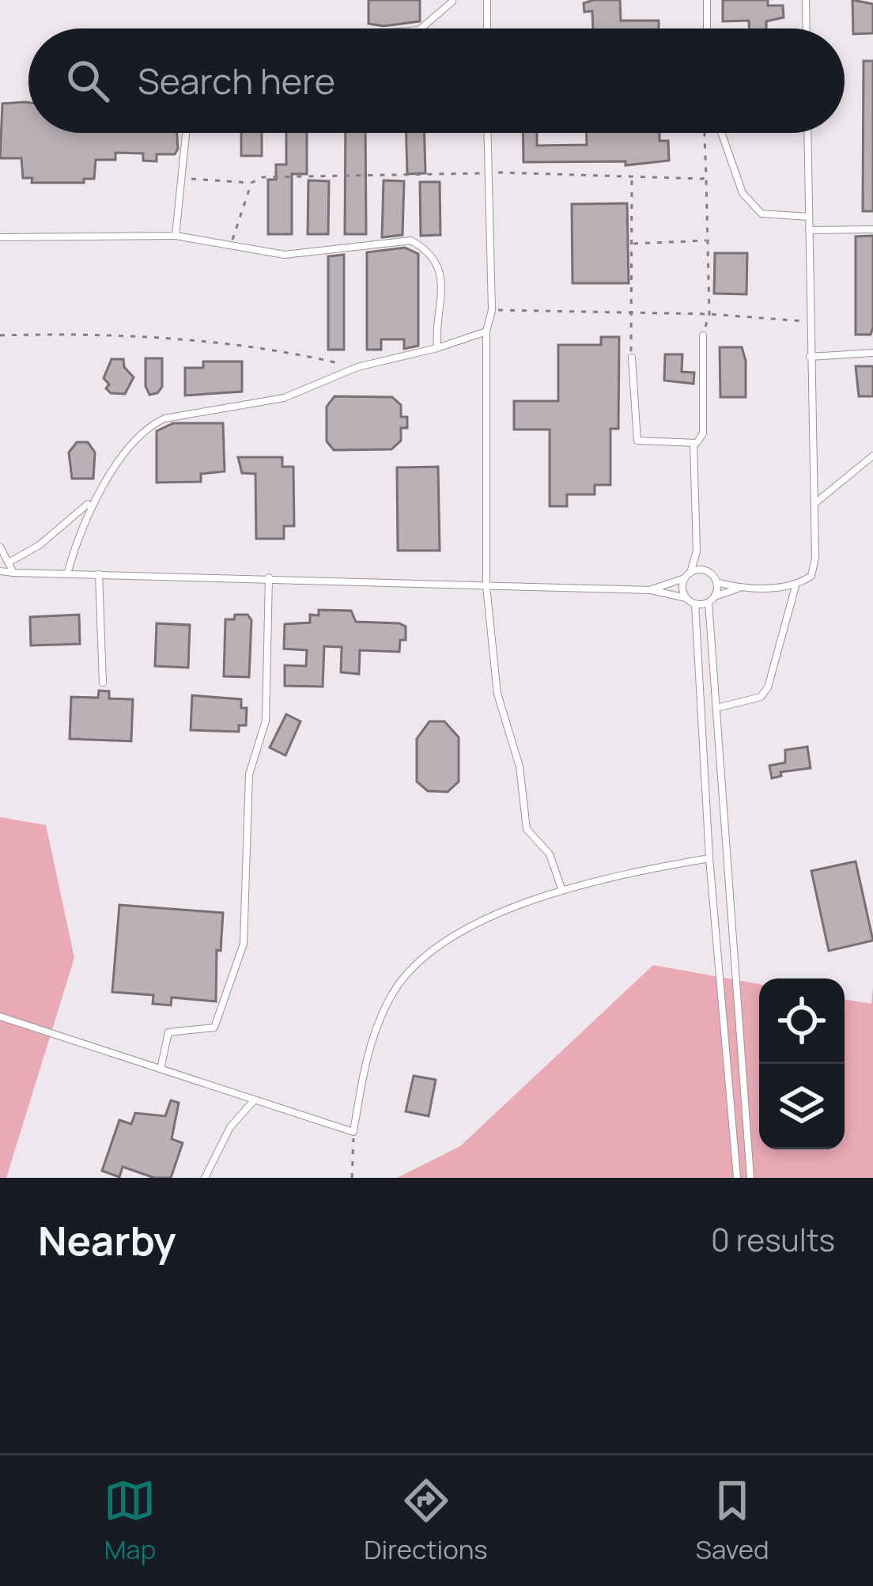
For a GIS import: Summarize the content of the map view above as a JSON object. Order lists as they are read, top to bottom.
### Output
{
  "page": {
    "search": "Search here",
    "heading": ["Nearby", "0 results"],
    "nav": ["Map", "Directions", "Saved"]
  }
}
